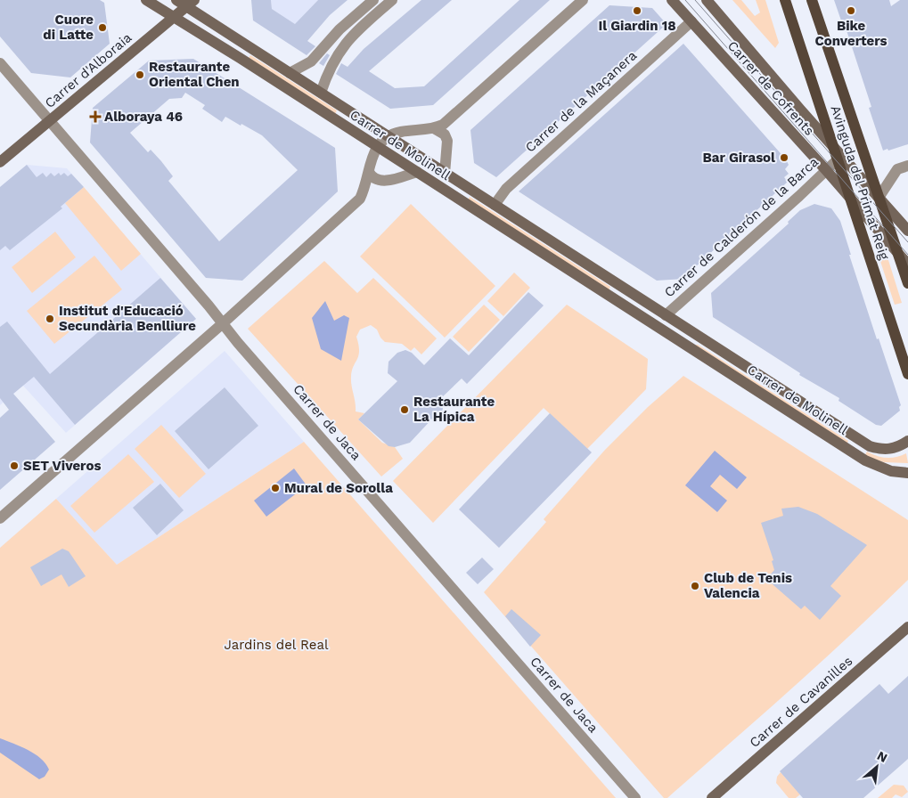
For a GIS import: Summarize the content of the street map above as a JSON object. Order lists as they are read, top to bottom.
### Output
{
  "streets": {
    "main road": ["Avinguda del Primat Reig"],
    "street": [
      "Carrer d'Alboraia",
      "Carrer de Cofrents",
      "Carrer de la Maçanera",
      "Carrer de Molinell",
      "Carrer de Calderón de la Barca",
      "Carrer de Jaca",
      "Carrer de Cavanilles"
    ]
  },
  "crossings": [
    ["Carrer d'Alboraia", "Carrer de Molinell"],
    ["Carrer d'Alboraia", "Carrer de Jaca"],
    ["Carrer de Cofrents", "Carrer de la Maçanera"],
    ["Carrer de Cofrents", "Avinguda del Primat Reig"],
    ["Carrer de Cofrents", "Carrer de Calderón de la Barca"],
    ["Carrer de la Maçanera", "Carrer de Molinell"],
    ["Carrer de Molinell", "Carrer de Calderón de la Barca"],
    ["Avinguda del Primat Reig", "Carrer de Calderón de la Barca"]
  ],
  "parks": ["Jardins del Real"],
  "places": {
    "other": [
      "Il Giardin 18",
      "Bike Converters",
      "Cuore di Latte",
      "Restaurante Oriental Chen",
      "Bar Girasol",
      "Institut d'Educació Secundària Benlliure",
      "Restaurante La Hípica",
      "SET Viveros",
      "Mural de Sorolla",
      "Club de Tenis Valencia"
    ],
    "health": ["Alboraya 46"]
  },
  "north": "top right"
}
